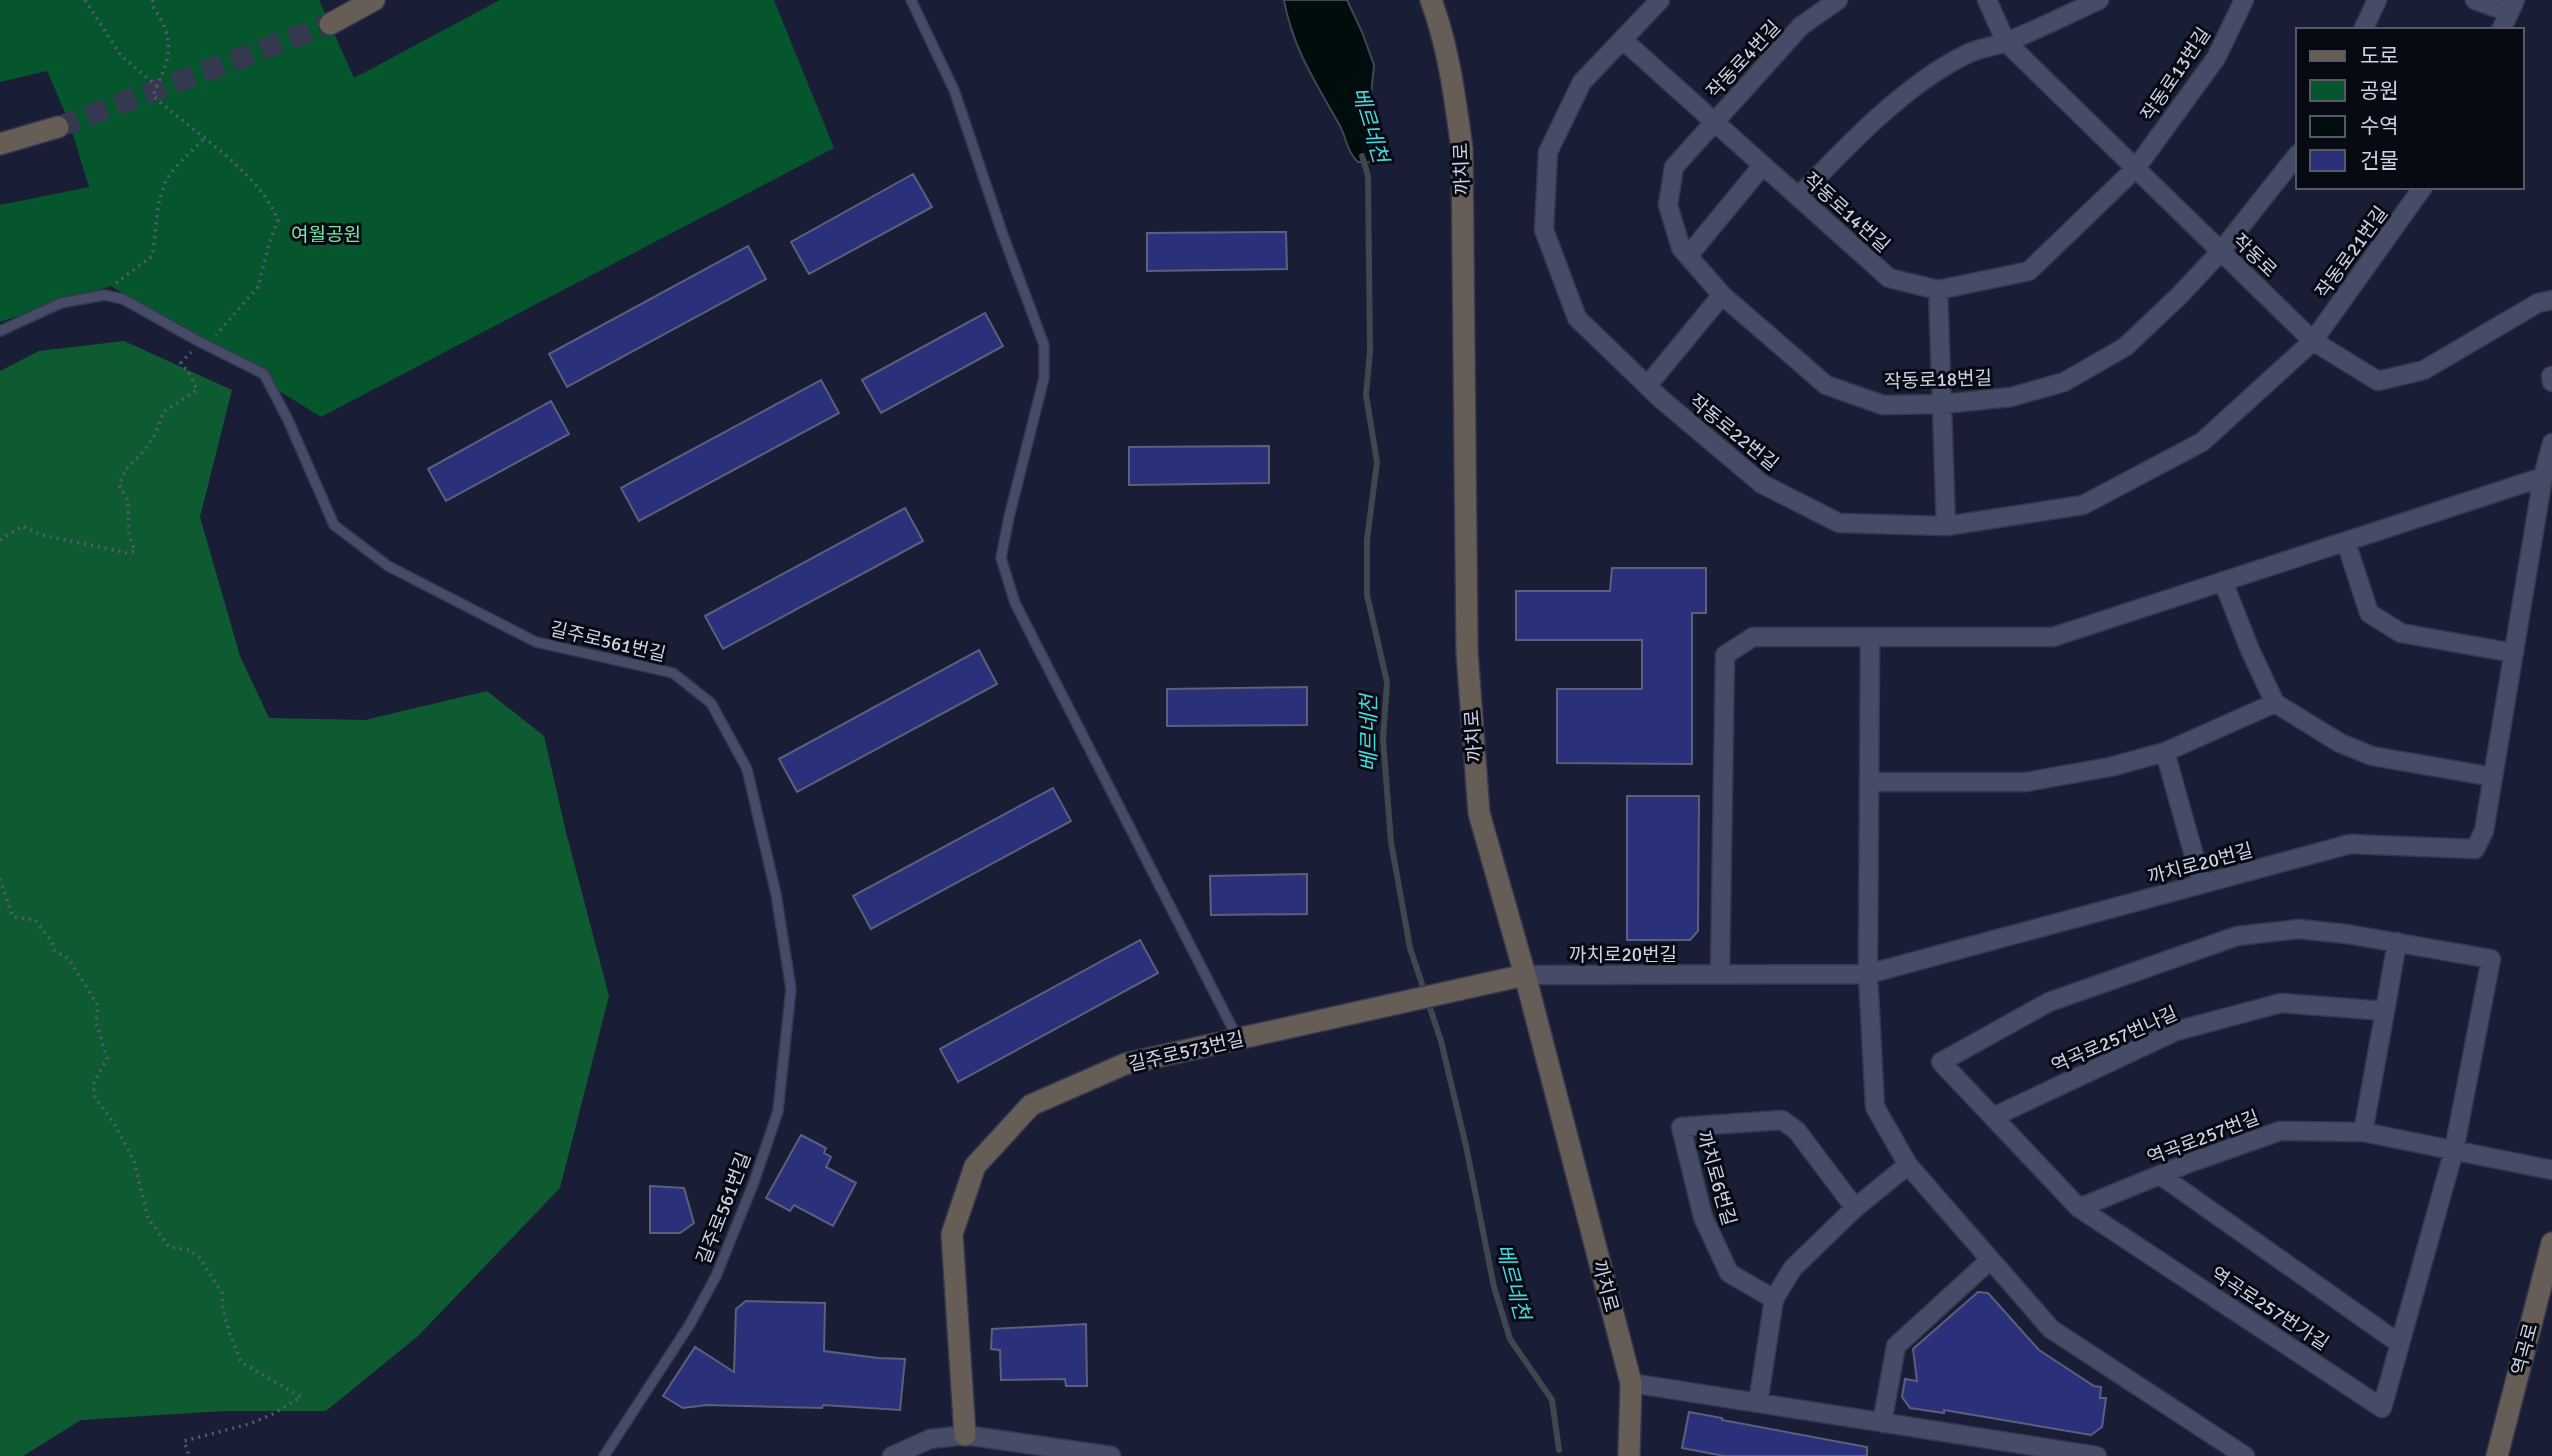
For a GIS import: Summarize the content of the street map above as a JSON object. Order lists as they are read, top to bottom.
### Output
{
  "streets": {
    "street": [
      "작동로4번길",
      "작동로13번길",
      "까치로",
      "작동로14번길",
      "작동로21번길",
      "작동로",
      "작동로18번길",
      "작동로22번길",
      "까치로20번길",
      "역곡로257번나길",
      "길주로573번길",
      "역곡로257번길",
      "까치로6번길",
      "역곡로257번가길",
      "역곡로"
    ],
    "lane": ["길주로561번길"]
  },
  "crossings": [
    ["작동로4번길", "작동로14번길"],
    ["작동로4번길", "작동로18번길"],
    ["작동로13번길", "작동로14번길"],
    ["작동로13번길", "작동로"],
    ["까치로", "까치로20번길"],
    ["까치로", "길주로573번길"],
    ["작동로14번길", "작동로"],
    ["작동로14번길", "작동로18번길"],
    ["작동로14번길", "작동로22번길"],
    ["작동로21번길", "작동로"],
    ["작동로21번길", "작동로22번길"],
    ["작동로", "작동로18번길"],
    ["작동로", "작동로22번길"],
    ["까치로20번길", "길주로573번길"],
    ["역곡로257번나길", "역곡로257번가길"],
    ["역곡로257번길", "역곡로257번가길"]
  ],
  "water": ["베르네천"],
  "parks": ["여월공원"],
  "legend": [
    "도로",
    "공원",
    "수역",
    "건물"
  ]
}
